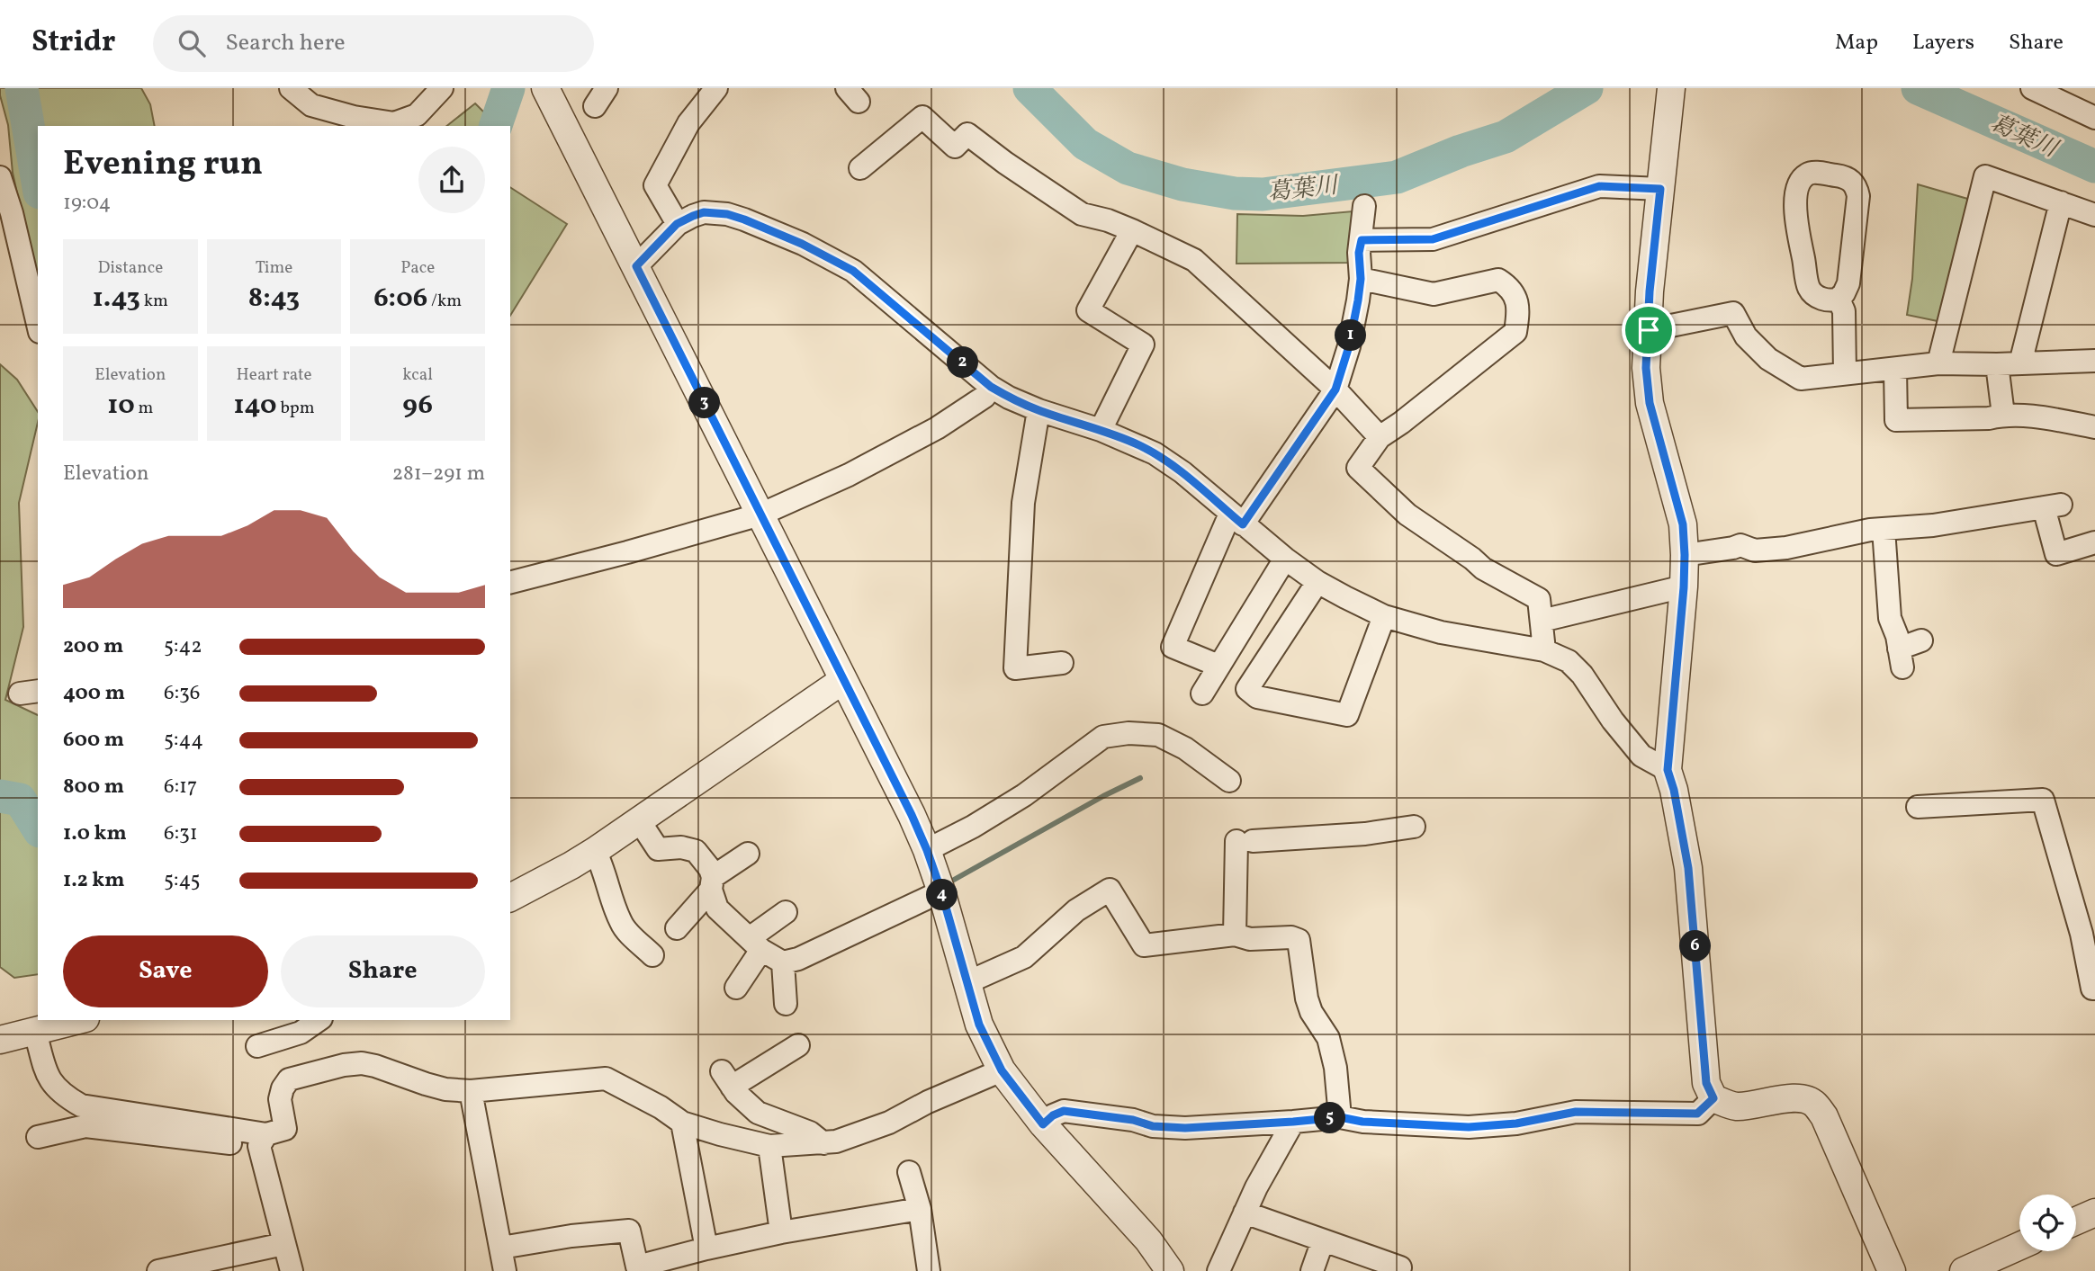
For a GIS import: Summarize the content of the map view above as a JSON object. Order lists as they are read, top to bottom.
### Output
{
  "water": ["葛葉川"],
  "page": {
    "header": "Stridr",
    "search": "Search here",
    "nav": ["Map", "Layers", "Share"],
    "heading": ["Evening run", "19:04"],
    "stats": [
      ["Distance", "1.43 km"],
      ["Time", "8:43"],
      ["Pace", "6:06 /km"],
      ["Elevation", "10 m"],
      ["Heart rate", "140 bpm"],
      ["kcal", "96"]
    ],
    "pins": [
      "1",
      "2",
      "3",
      "4",
      "6",
      "5"
    ],
    "chart": ["Elevation", "281–291 m"],
    "list": [
      {
        "name": "200 m",
        "note": "5:42"
      },
      {
        "name": "400 m",
        "note": "6:36"
      },
      {
        "name": "600 m",
        "note": "5:44"
      },
      {
        "name": "800 m",
        "note": "6:17"
      },
      {
        "name": "1.0 km",
        "note": "6:31"
      },
      {
        "name": "1.2 km",
        "note": "5:45"
      }
    ],
    "buttons": ["Save", "Share"]
  }
}
